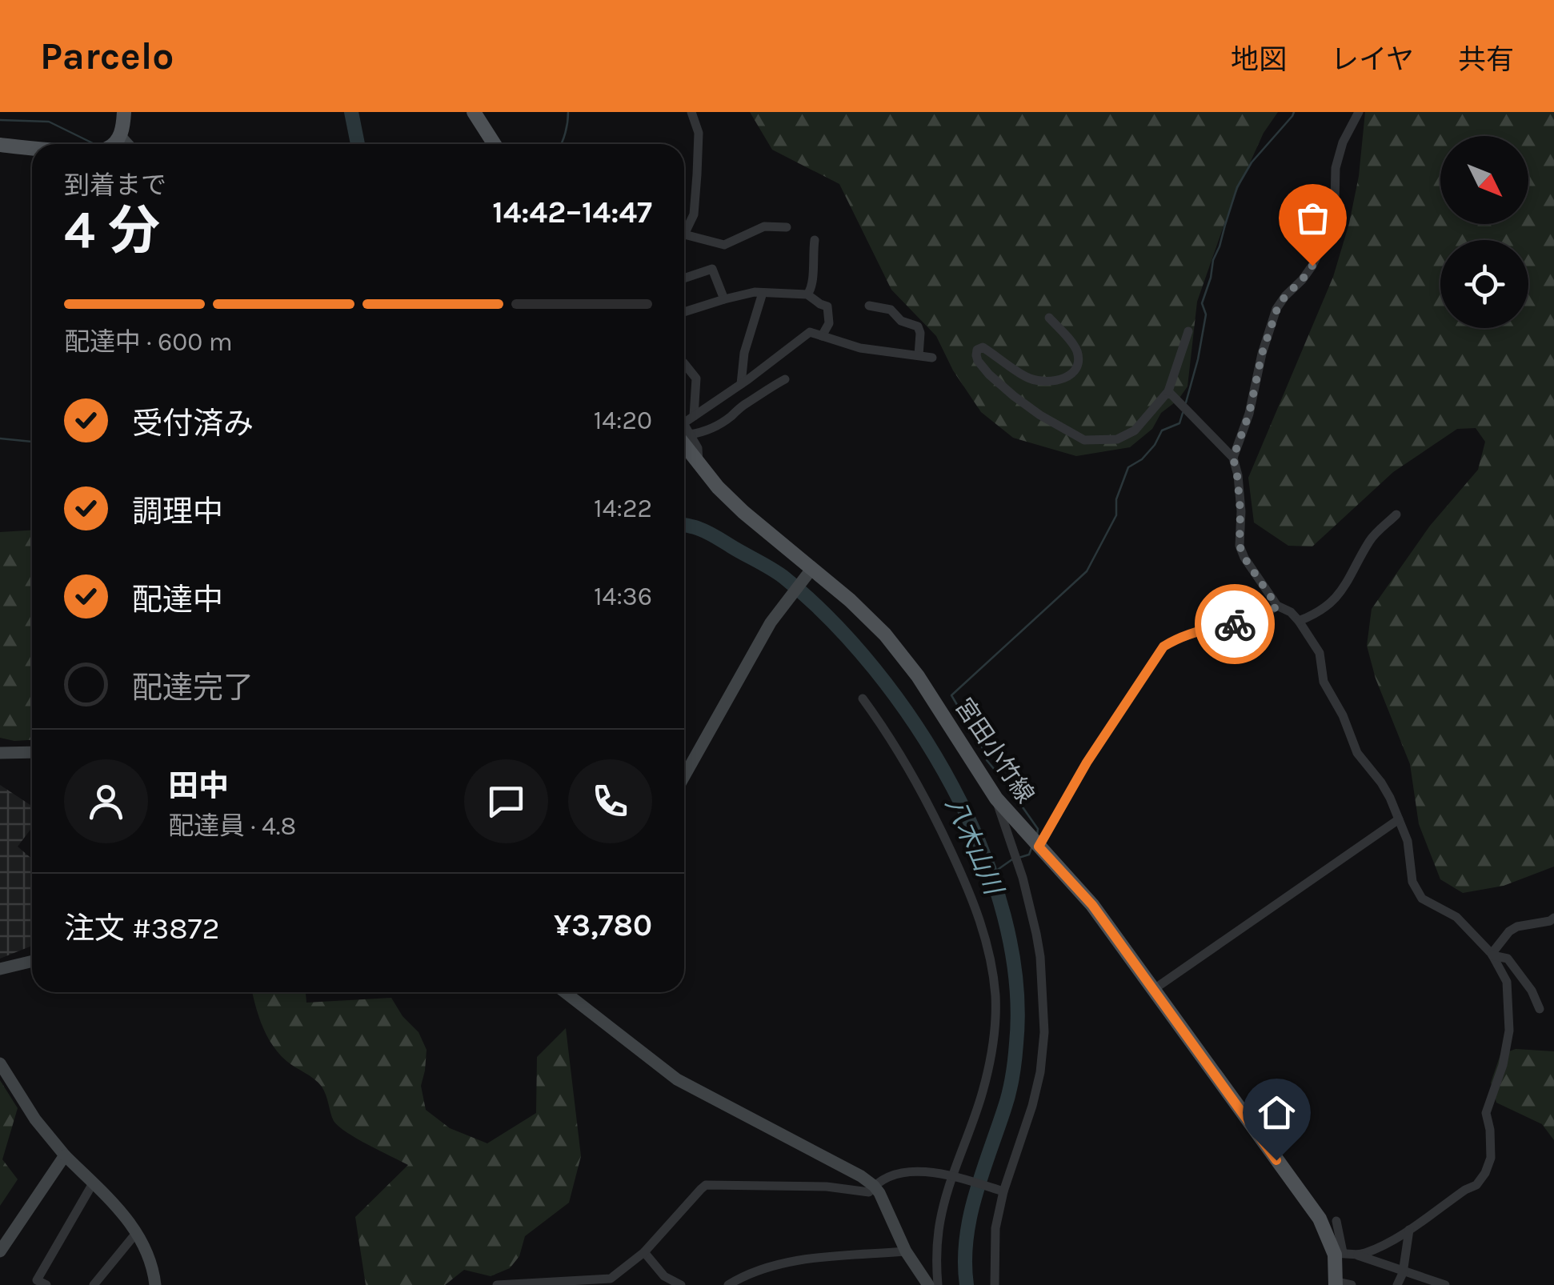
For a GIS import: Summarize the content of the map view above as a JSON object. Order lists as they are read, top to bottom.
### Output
{
  "streets": {
    "main road": ["宮田小竹線"]
  },
  "water": ["八木山川"],
  "north": "bottom right",
  "page": {
    "header": "Parcelo",
    "nav": ["地図", "レイヤ", "共有"],
    "heading": ["4 分", "到着まで", "14:42–14:47"],
    "panel": [
      "田中",
      "配達員 · 4.8",
      "注文 #3872",
      "¥3,780"
    ],
    "bar": "配達中 · 600 m",
    "list": [
      ["受付済み", "14:20"],
      ["調理中", "14:22"],
      ["配達中", "14:36"],
      "配達完了"
    ]
  }
}
